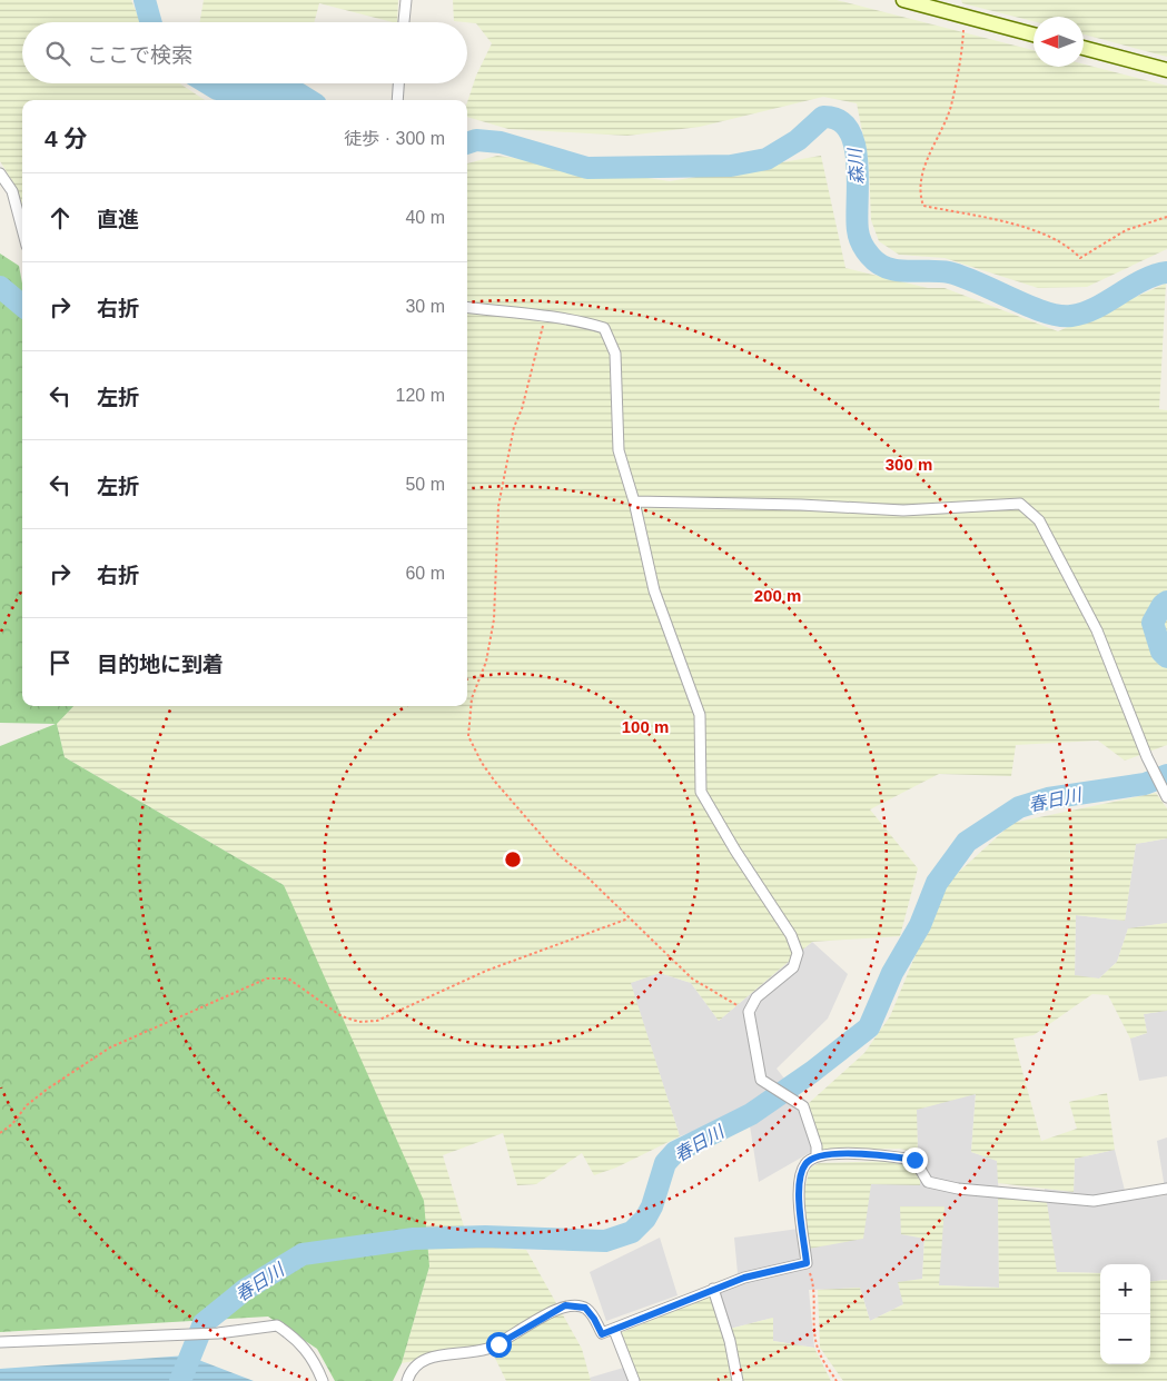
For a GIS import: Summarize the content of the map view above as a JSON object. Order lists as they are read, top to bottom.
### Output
{
  "water": ["森川", "春日川"],
  "north": "left",
  "page": {
    "search": "ここで検索",
    "heading": ["4 分", "徒歩 · 300 m"],
    "list": [
      ["直進", "40 m"],
      ["右折", "30 m"],
      ["左折", "120 m"],
      ["左折", "50 m"],
      ["右折", "60 m"],
      "目的地に到着"
    ],
    "map_buttons": ["+", "−"]
  },
  "rings": ["300 m", "200 m", "100 m"]
}
